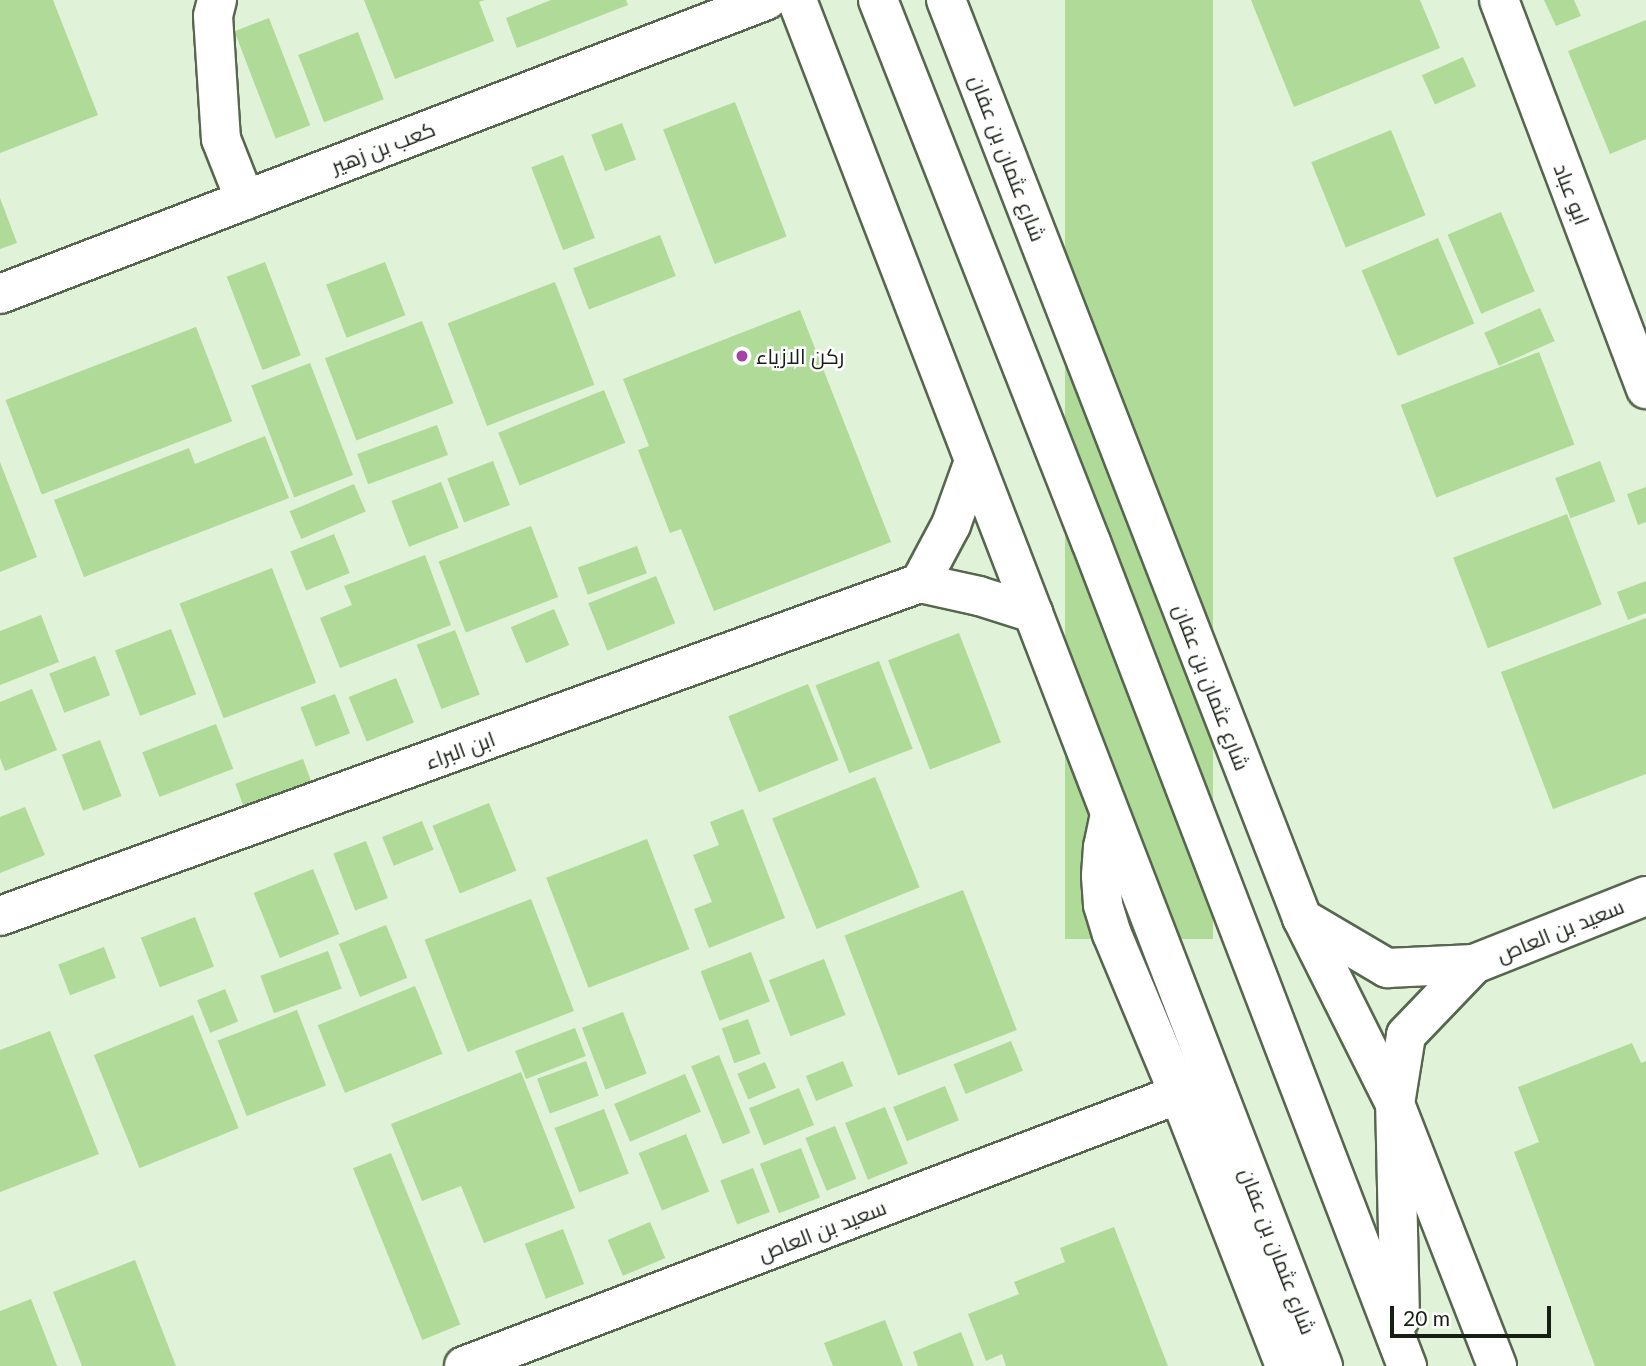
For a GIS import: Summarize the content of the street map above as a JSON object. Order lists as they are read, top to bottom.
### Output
{
  "streets": {
    "street": [
      "كعب بن زهير",
      "شارع عثمان بن عفان",
      "ابو عباد",
      "ابن البراء",
      "سعيد بن العاص"
    ]
  },
  "crossings": [
    ["شارع عثمان بن عفان", "سعيد بن العاص"]
  ],
  "places": ["ركن الازياء"],
  "scale_bar": "20 m"
}
